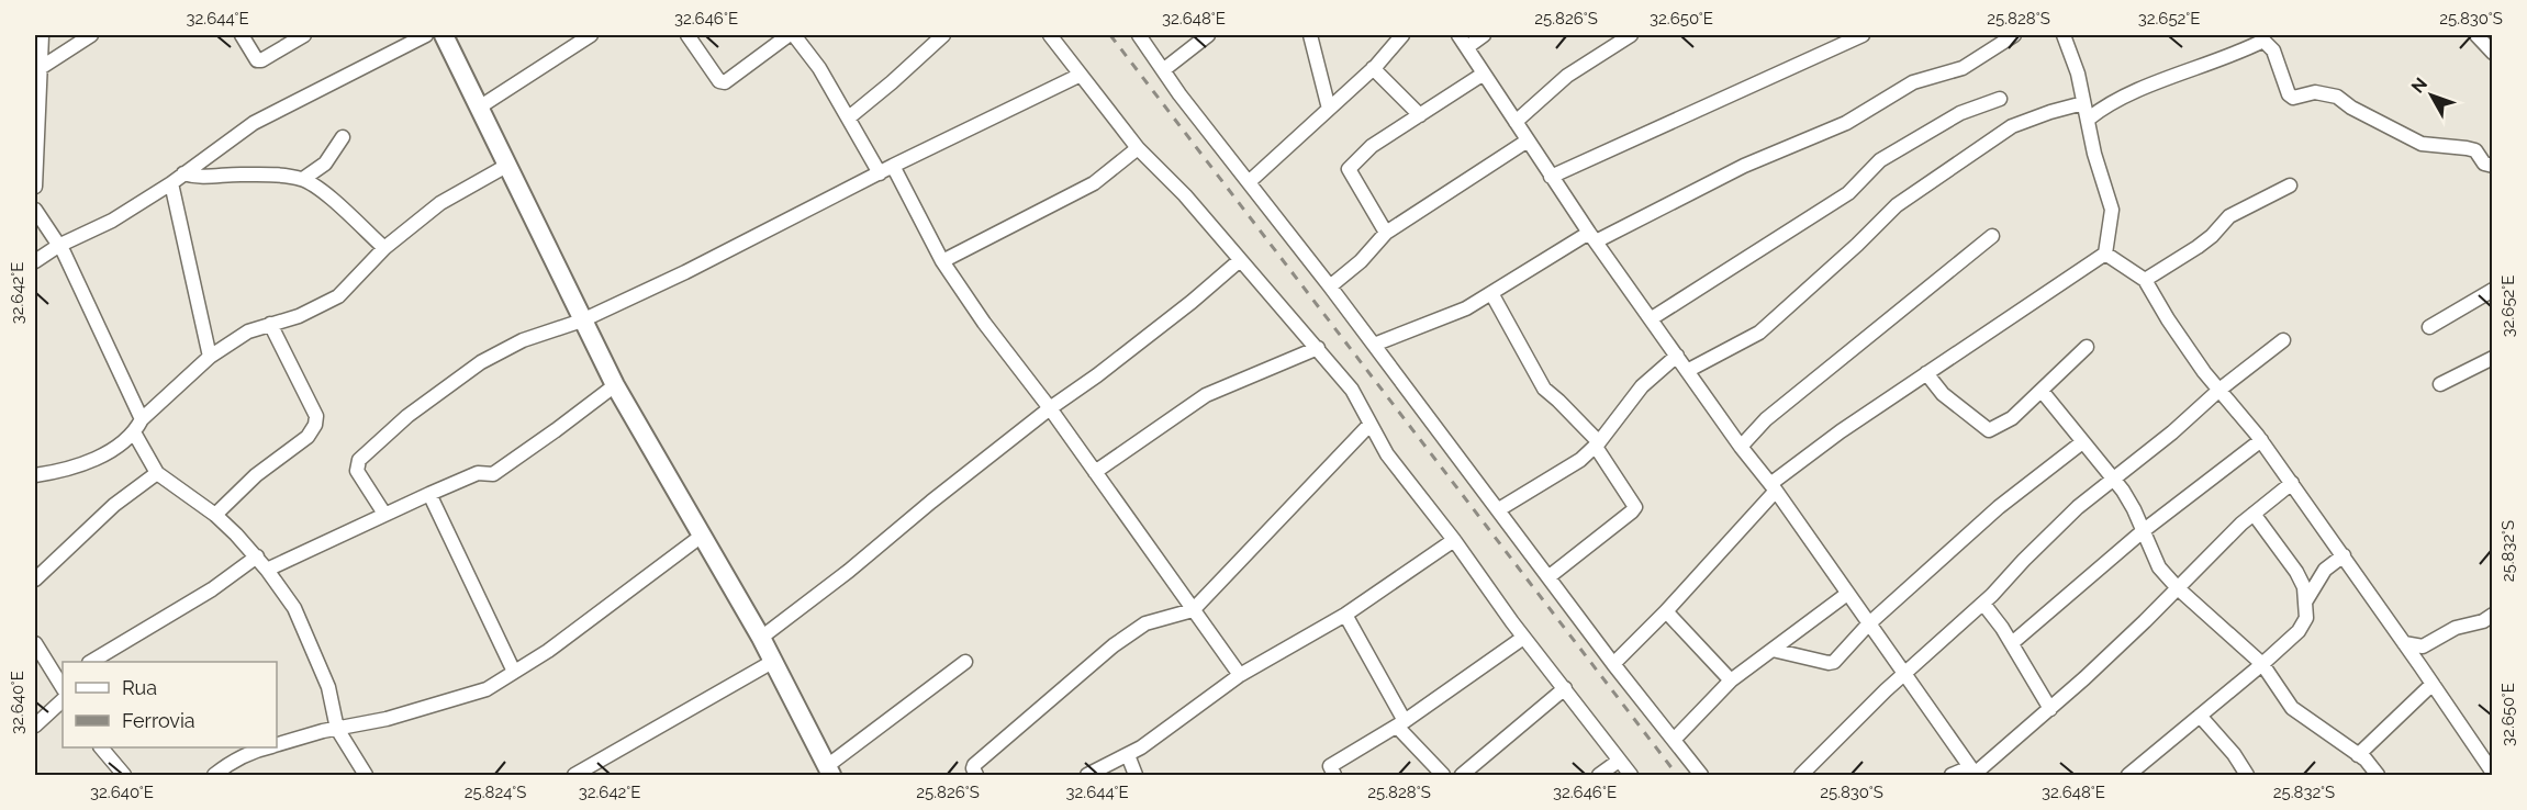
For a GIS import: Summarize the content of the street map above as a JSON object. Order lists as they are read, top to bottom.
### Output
{
  "legend": ["Rua", "Ferrovia"],
  "north": "top left",
  "coordinates": [
    "32.644°E",
    "32.646°E",
    "32.648°E",
    "25.826°S",
    "32.650°E",
    "25.828°S",
    "32.652°E",
    "25.830°S",
    "32.642°E",
    "25.832°S",
    "32.640°E",
    "25.824°S"
  ]
}
